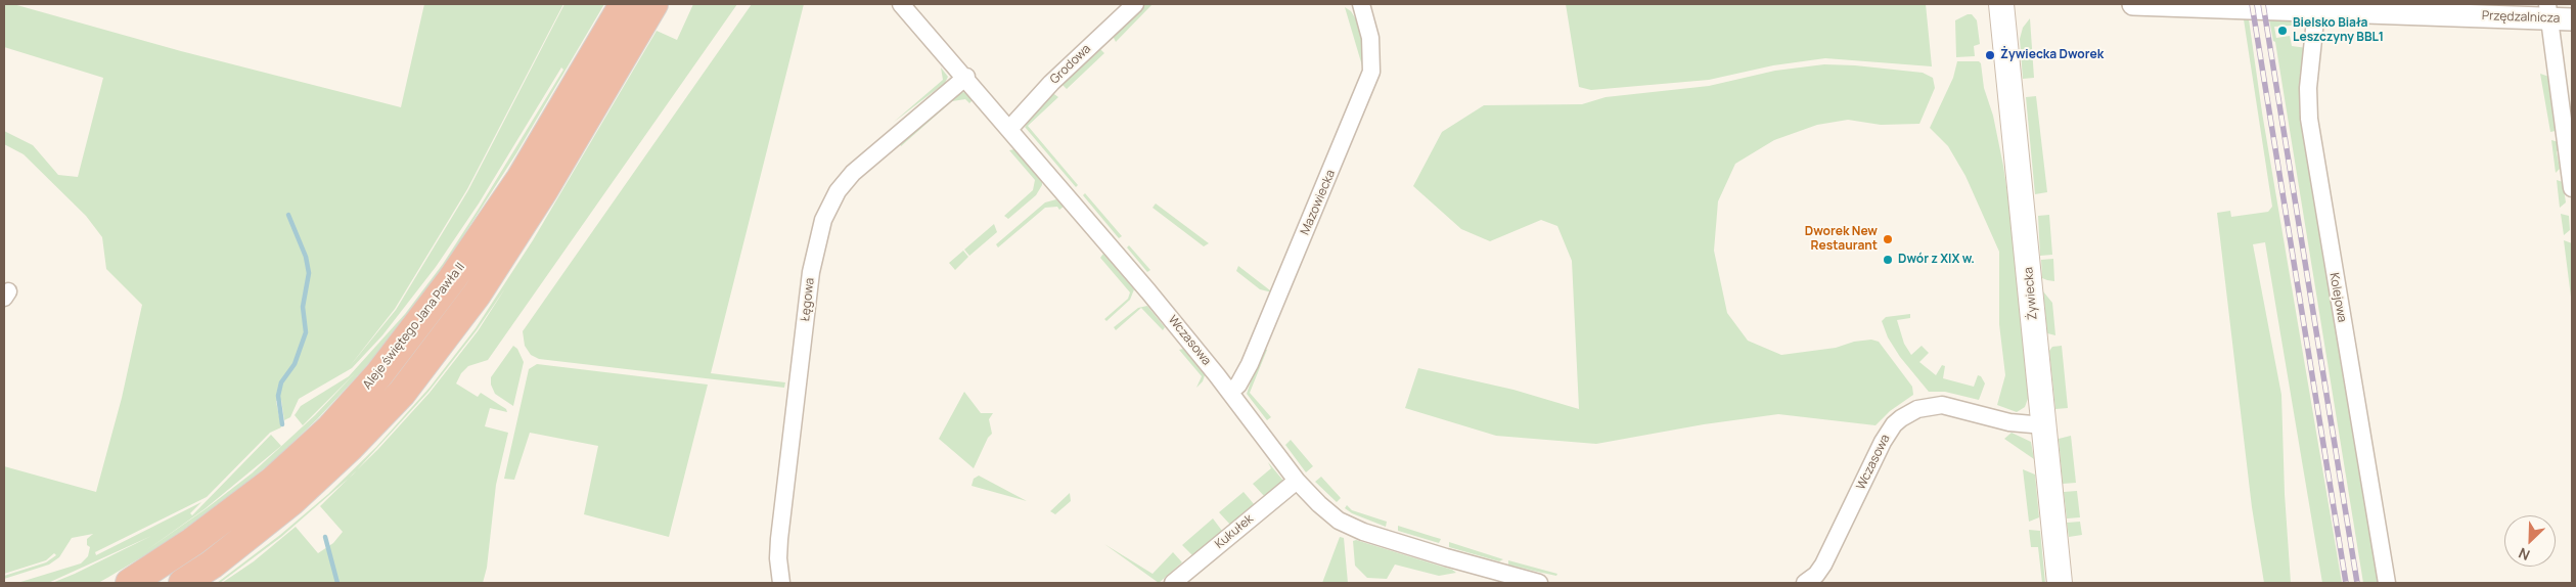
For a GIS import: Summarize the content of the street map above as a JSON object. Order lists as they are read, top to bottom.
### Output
{
  "streets": {
    "highway": ["Aleje świętego Jana Pawła II"],
    "main road": ["Żywiecka"],
    "street": [
      "Przędzalnicza",
      "Grodowa",
      "Mazowiecka",
      "Kolejowa",
      "Łęgowa",
      "Wczasowa",
      "Kukułek"
    ]
  },
  "crossings": [
    ["Przędzalnicza", "Kolejowa"],
    ["Grodowa", "Wczasowa"],
    ["Mazowiecka", "Wczasowa"],
    ["Żywiecka", "Wczasowa"],
    ["Łęgowa", "Wczasowa"],
    ["Wczasowa", "Kukułek"]
  ],
  "places": [
    "Bielsko Biała Leszczyny BBL1",
    "Żywiecka Dworek",
    "Dworek New Restaurant",
    "Dwór z XIX w."
  ],
  "north": "bottom left"
}
